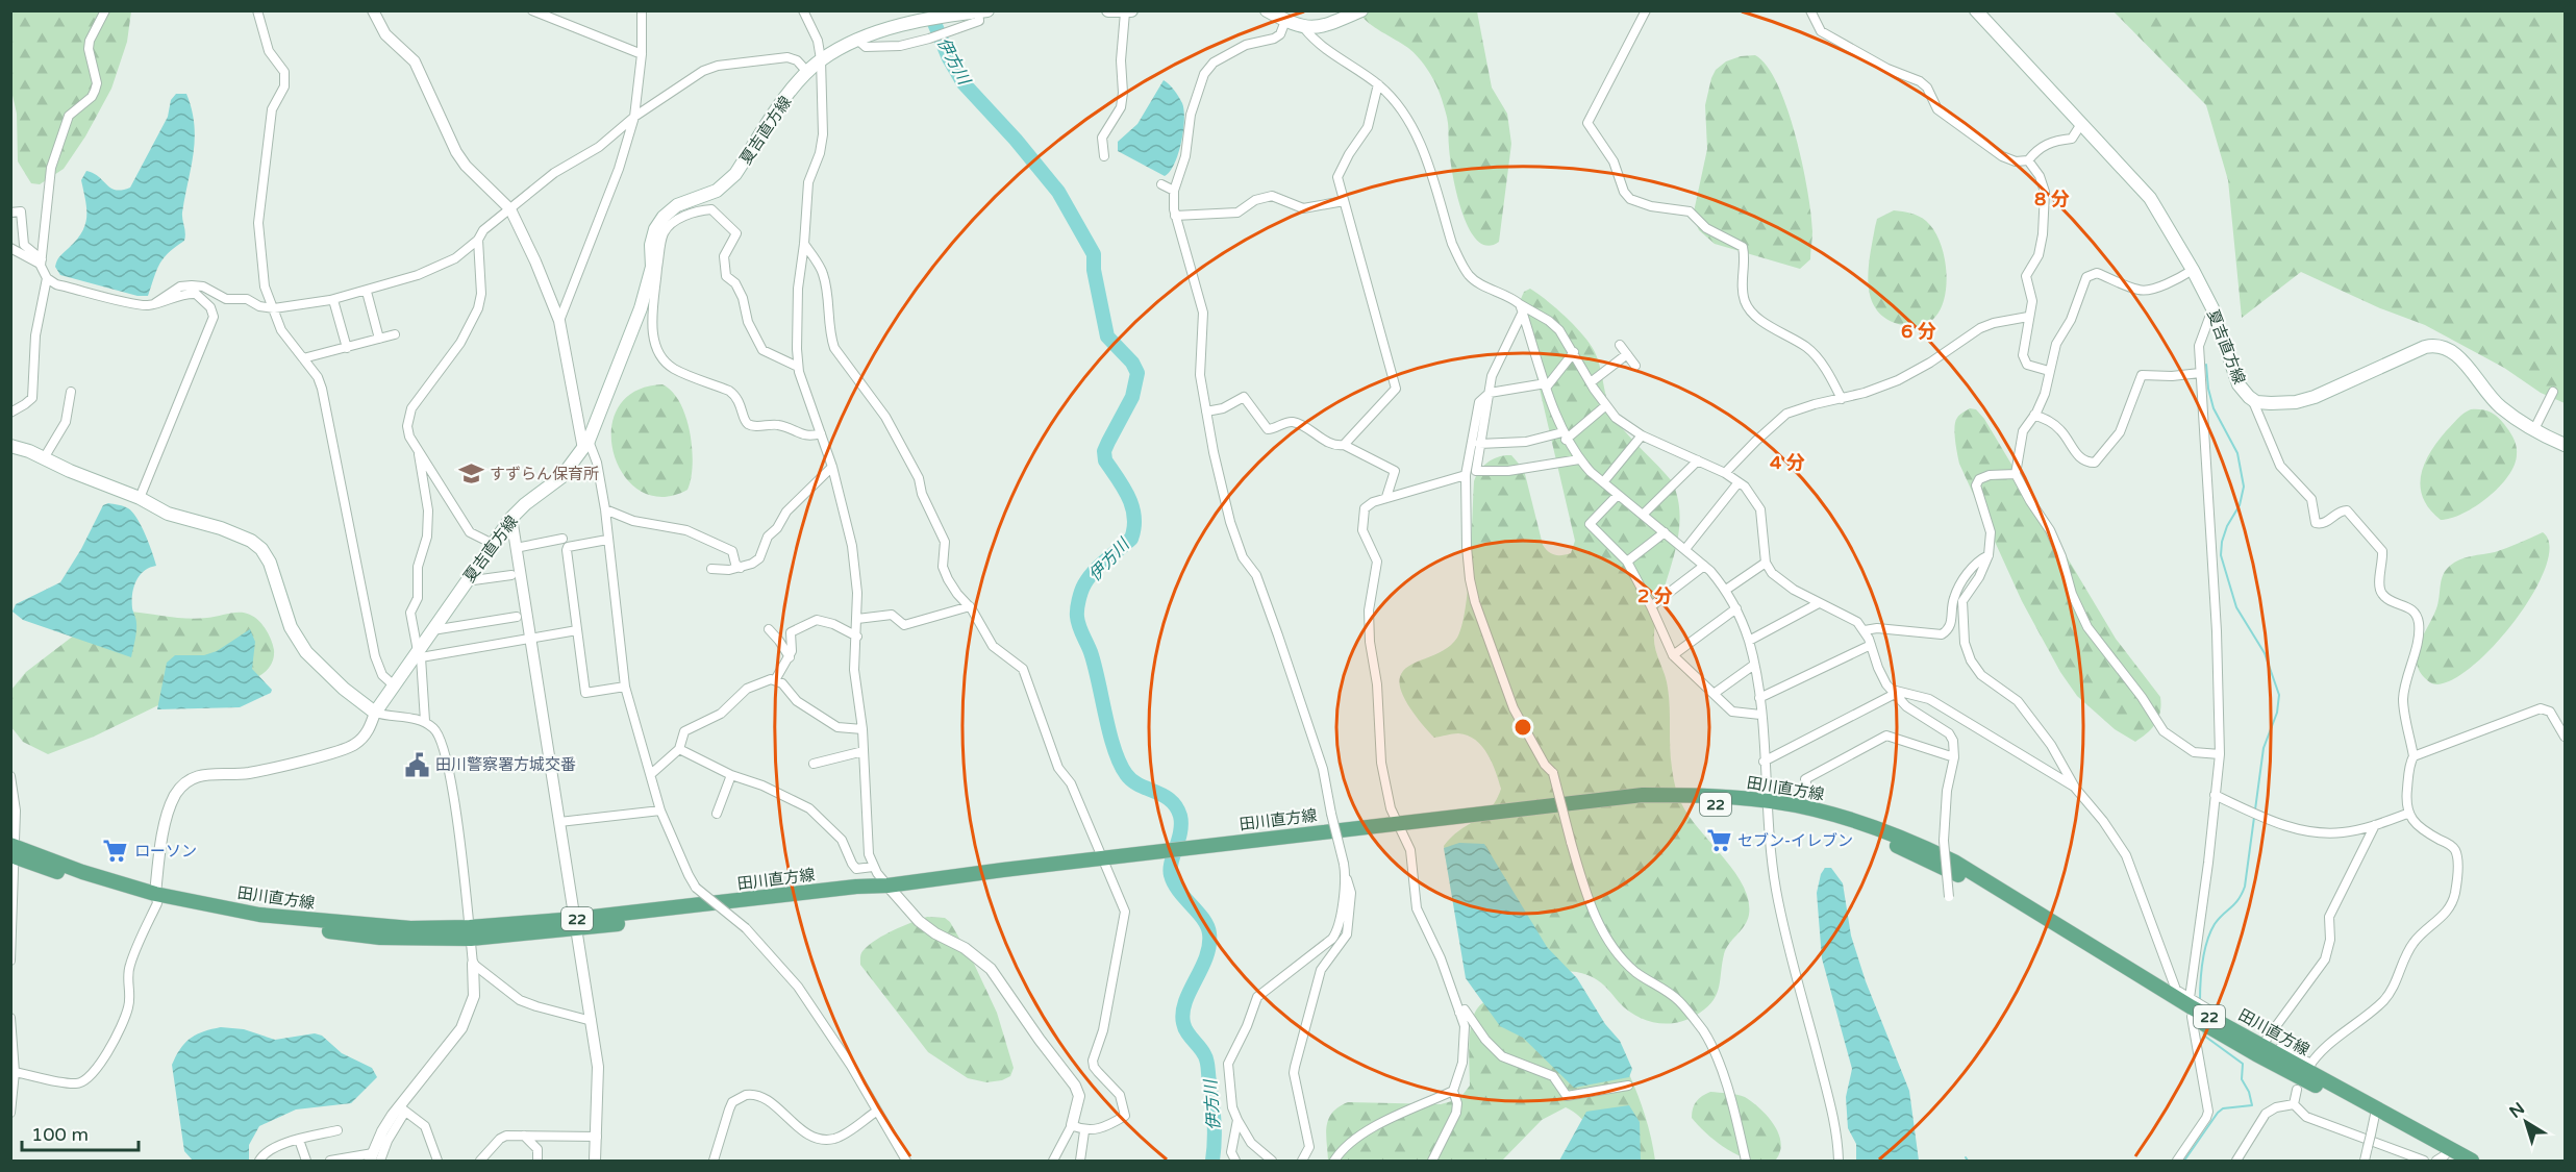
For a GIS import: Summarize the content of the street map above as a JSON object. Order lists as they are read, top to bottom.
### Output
{
  "streets": {
    "main road": ["夏吉直方線", "田川直方線", "22"]
  },
  "water": ["伊方川"],
  "places": {
    "school or university": ["すずらん保育所"],
    "public building": ["田川警察署方城交番"],
    "supermarket": ["セブン-イレブン", "ローソン"]
  },
  "scale_bar": "100 m",
  "north": "top left",
  "rings": [
    "8 分",
    "6 分",
    "4 分",
    "2 分"
  ]
}
